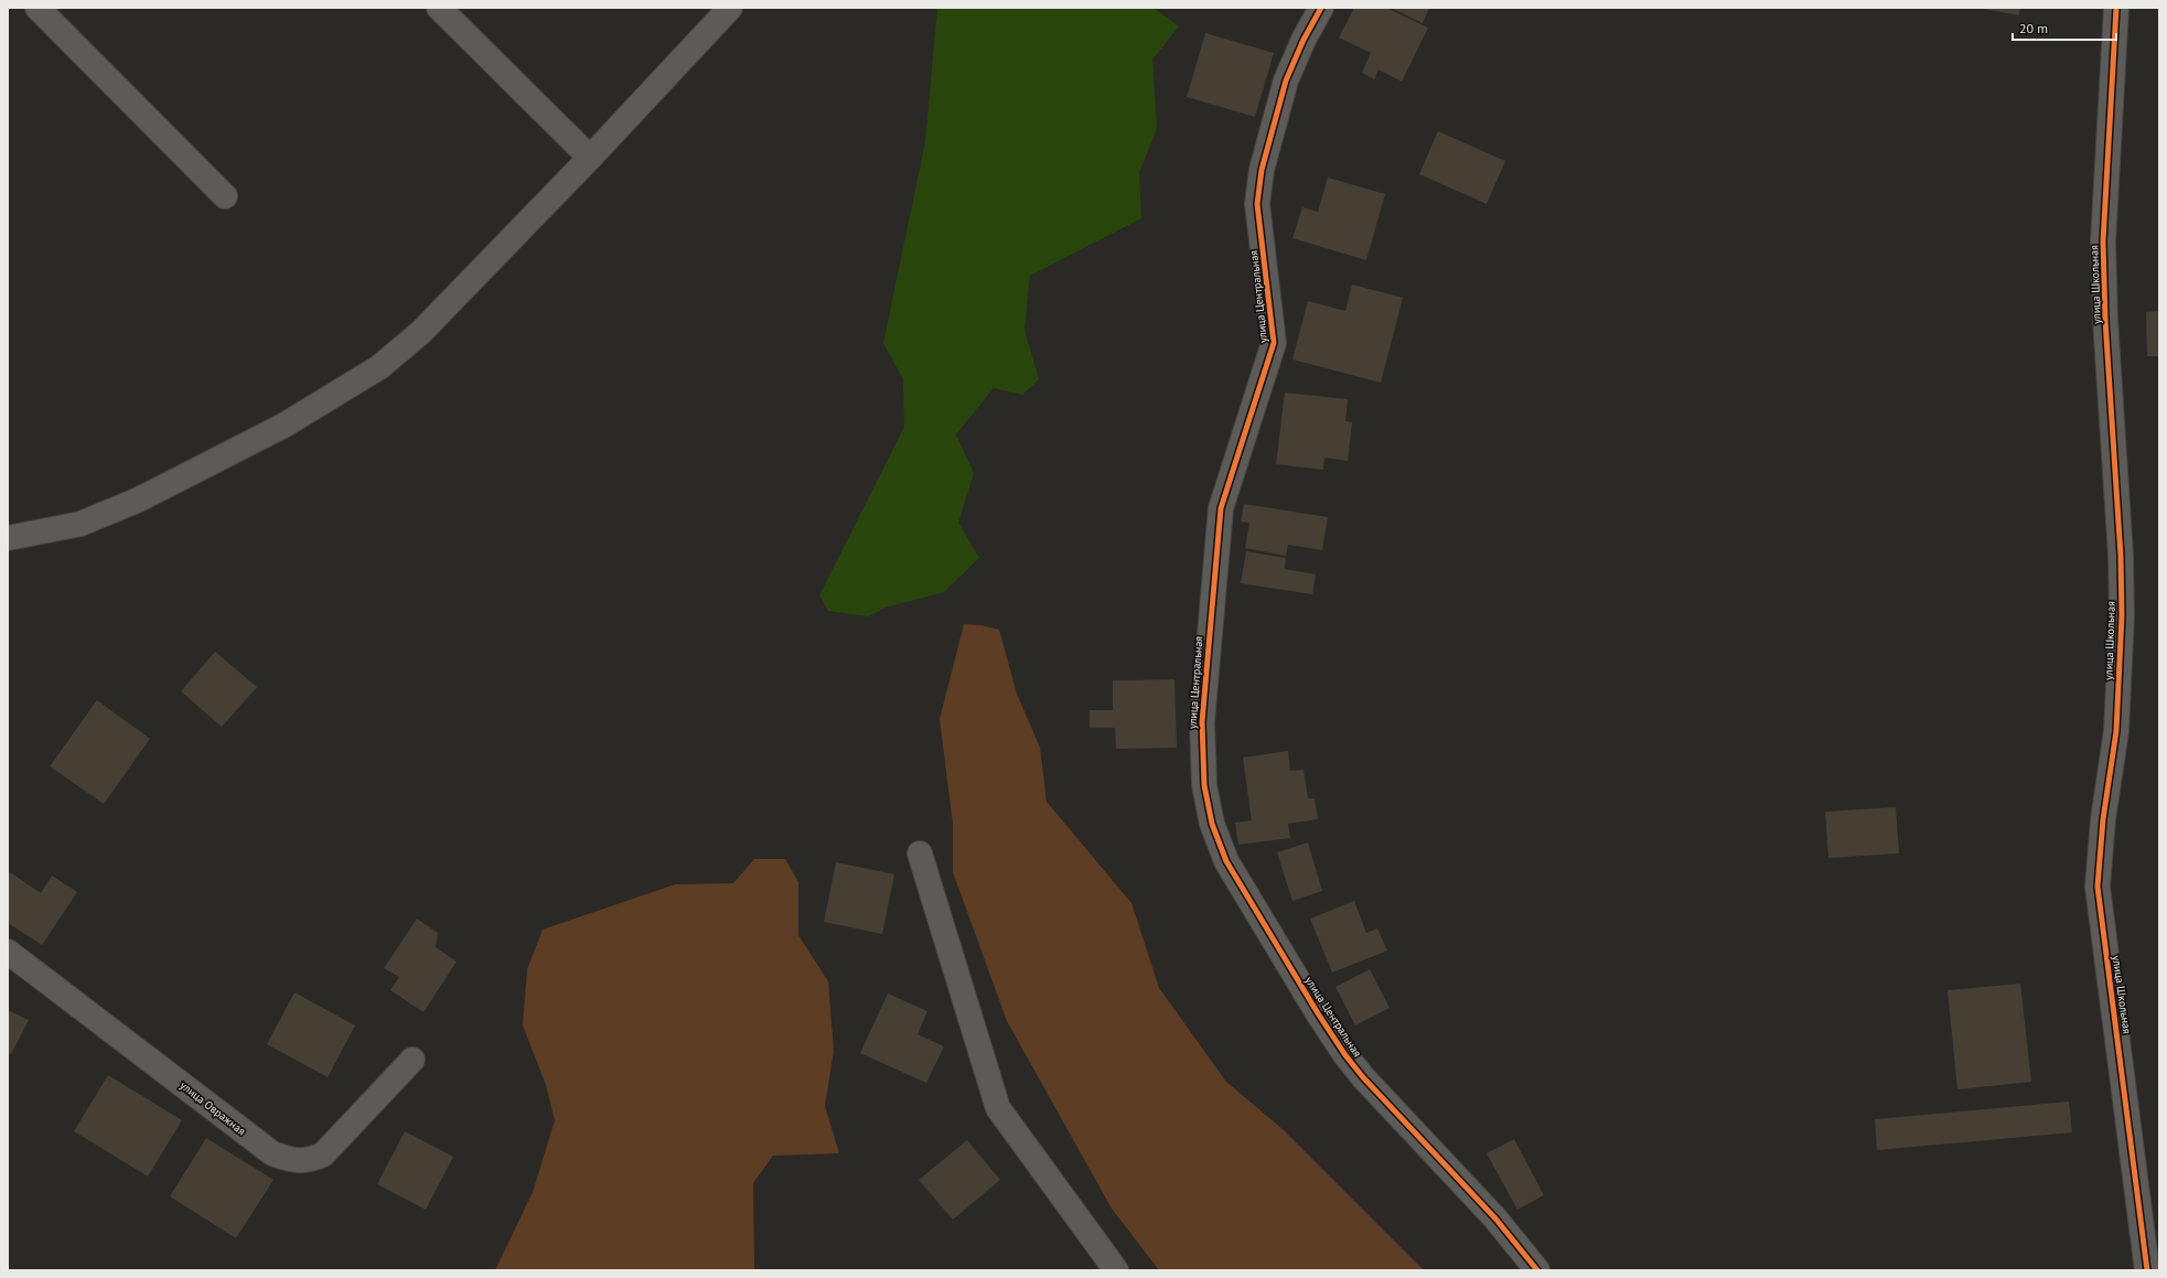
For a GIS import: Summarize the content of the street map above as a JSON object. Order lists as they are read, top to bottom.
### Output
{
  "streets": {
    "street": ["улица Школьная", "улица Центральная", "улица Овражная"]
  },
  "scale_bar": "20 m"
}
